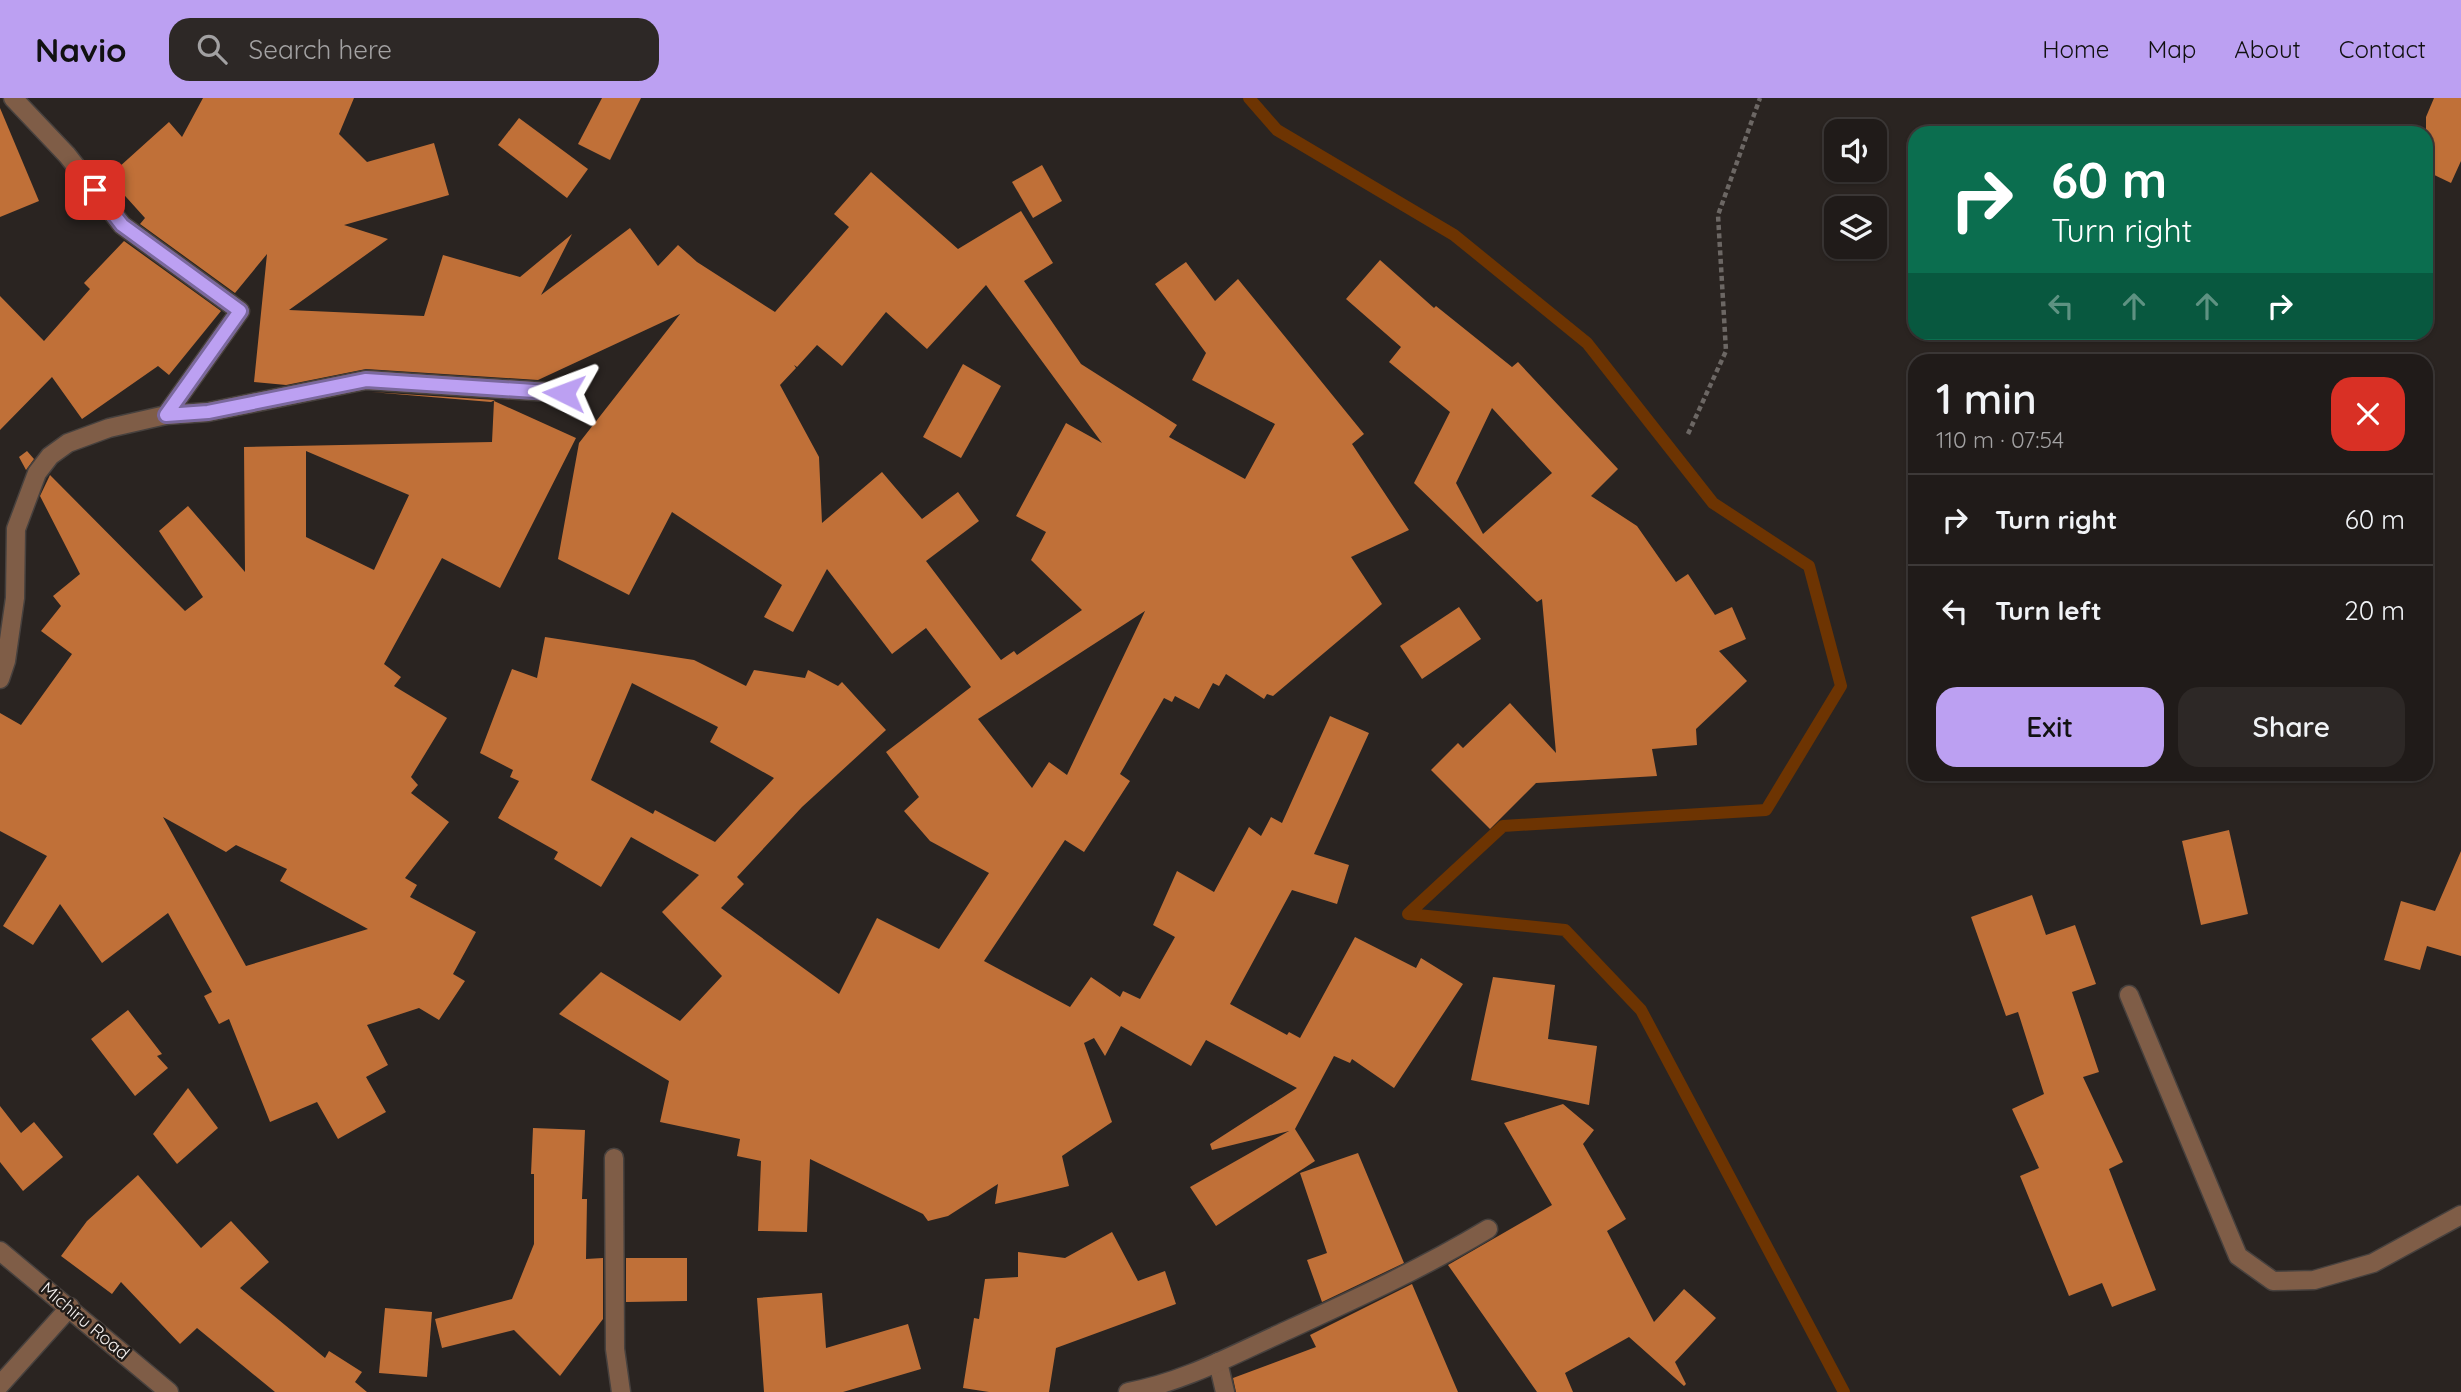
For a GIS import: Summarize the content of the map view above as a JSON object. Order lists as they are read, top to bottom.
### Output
{
  "streets": {
    "street": ["Michiru Road"]
  },
  "page": {
    "header": "Navio",
    "search": "Search here",
    "nav": [
      "Home",
      "Map",
      "About",
      "Contact"
    ],
    "turn": ["60 m", "Turn right"],
    "heading": ["1 min", "110 m · 07:54"],
    "list": [
      {
        "name": "Turn right",
        "value": "60 m"
      },
      {
        "name": "Turn left",
        "value": "20 m"
      }
    ],
    "buttons": ["Exit", "Share"]
  }
}
